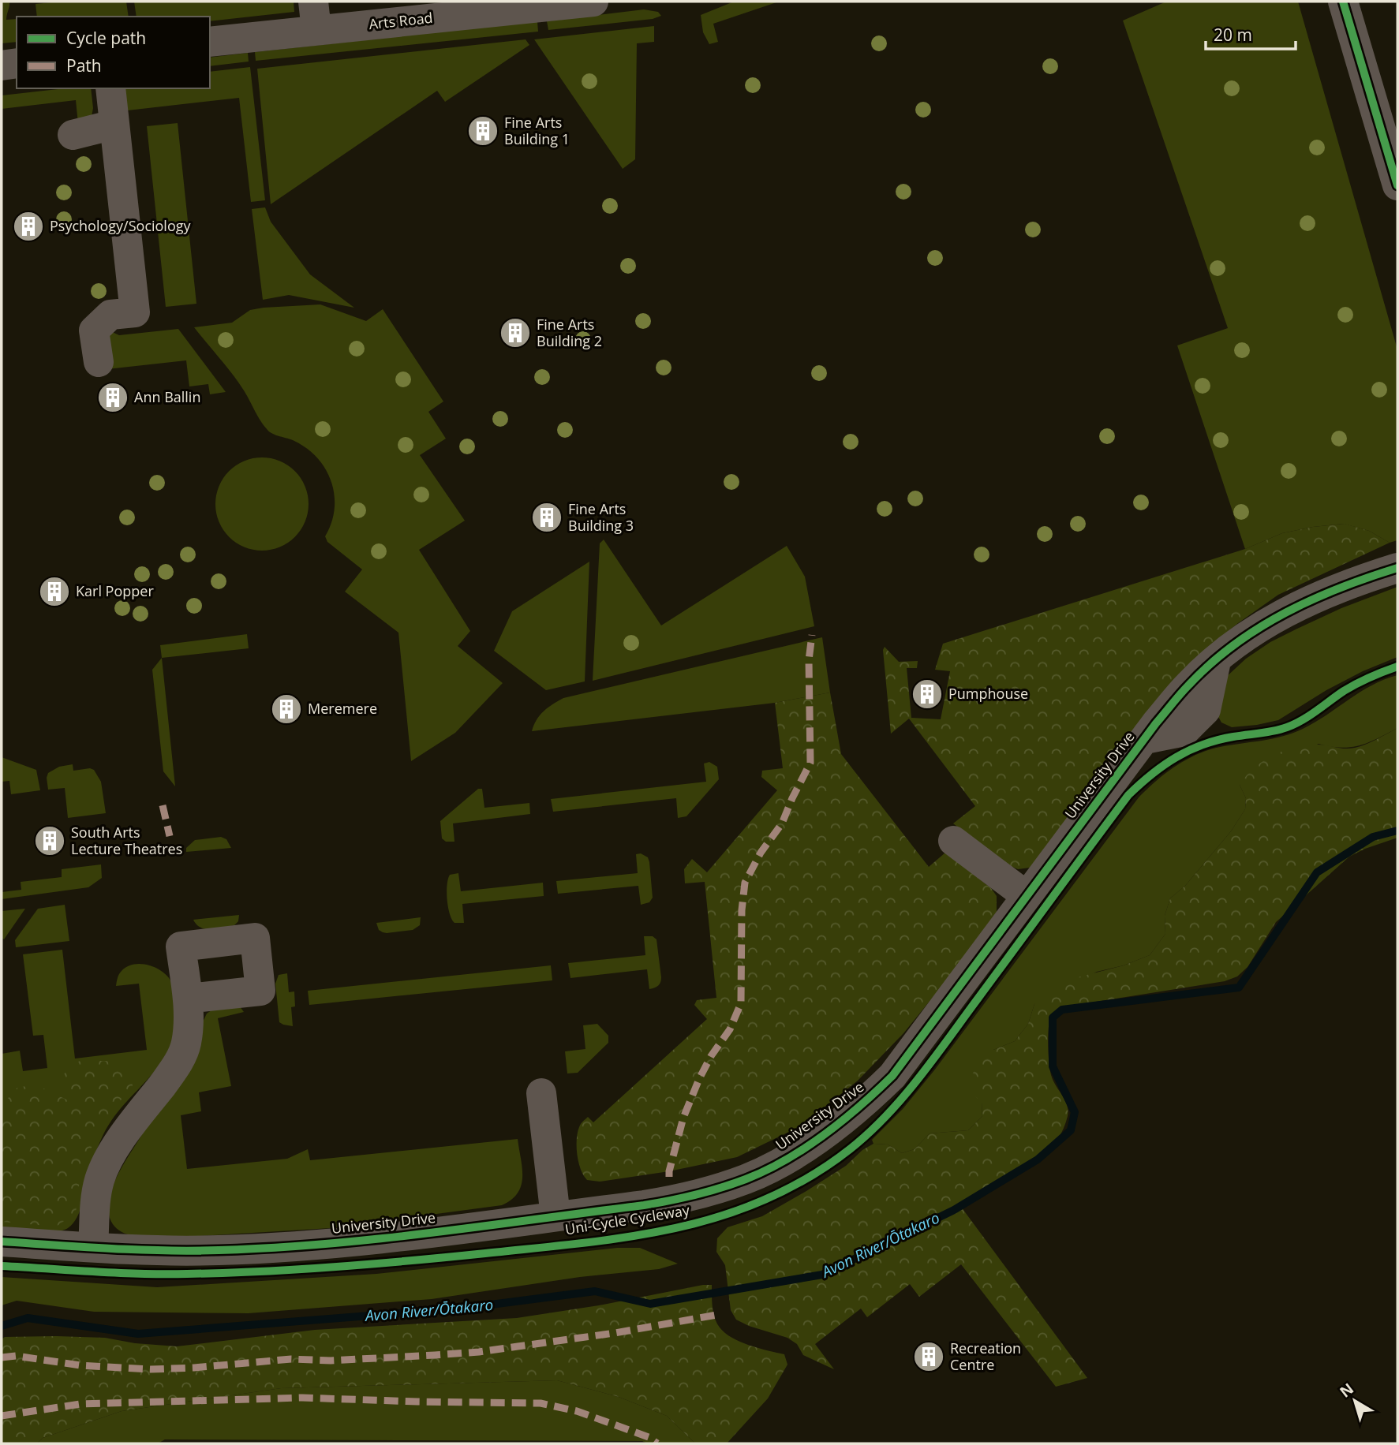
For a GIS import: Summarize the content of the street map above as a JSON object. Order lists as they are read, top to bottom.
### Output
{
  "streets": {
    "street": ["Arts Road", "University Drive"],
    "cycle path": ["Uni-Cycle Cycleway"]
  },
  "water": ["Avon River/Ōtakaro"],
  "places": {
    "building": [
      "Fine Arts Building 1",
      "Psychology/Sociology",
      "Fine Arts Building 2",
      "Ann Ballin",
      "Fine Arts Building 3",
      "Karl Popper",
      "Pumphouse",
      "Meremere",
      "South Arts Lecture Theatres",
      "Recreation Centre"
    ]
  },
  "legend": ["Cycle path", "Path"],
  "scale_bar": "20 m",
  "north": "top left"
}
